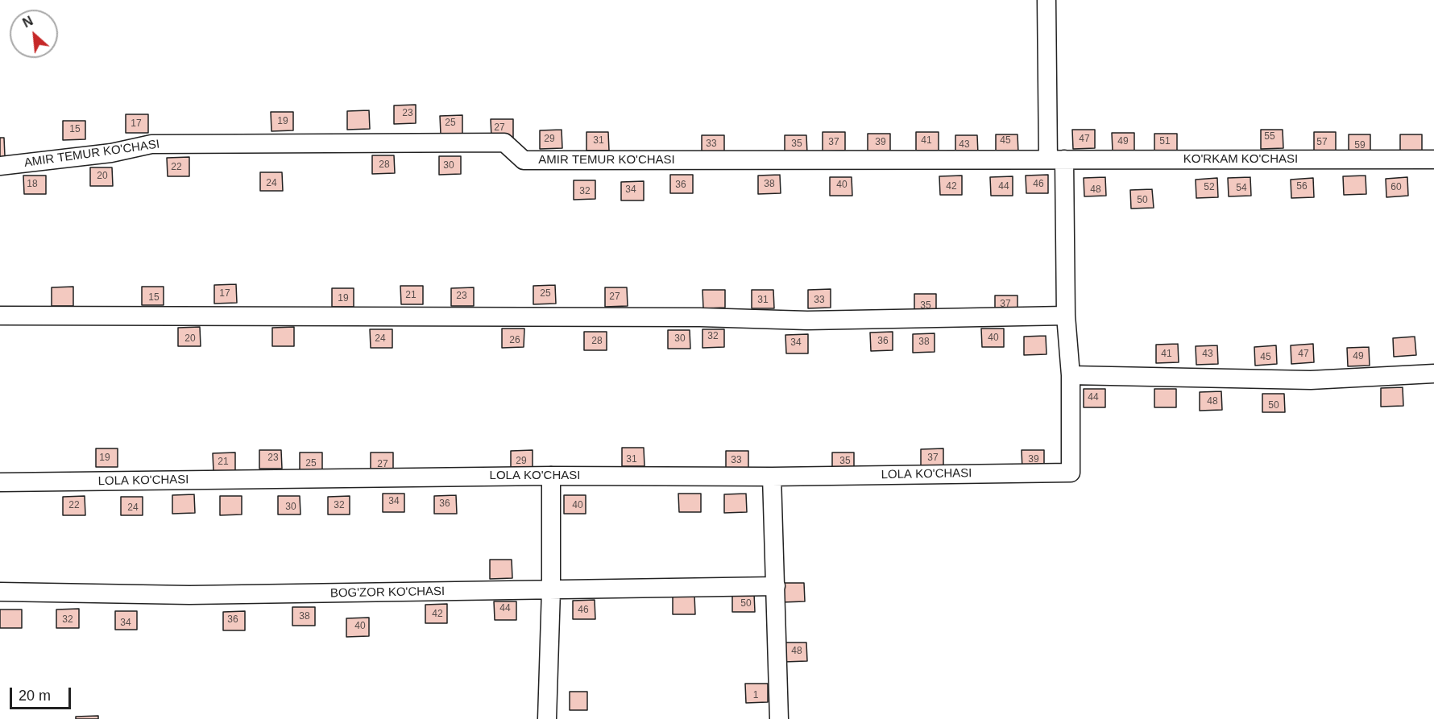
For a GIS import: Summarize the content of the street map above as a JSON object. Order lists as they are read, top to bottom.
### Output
{
  "streets": {
    "street": [
      "AMIR TEMUR KO'CHASI",
      "KO'RKAM KO'CHASI",
      "LOLA KO'CHASI",
      "BOG'ZOR KO'CHASI"
    ]
  },
  "crossings": [
    ["AMIR TEMUR KO'CHASI", "KO'RKAM KO'CHASI"]
  ],
  "house_numbers": [
    "23",
    "19",
    "25",
    "17",
    "27",
    "15",
    "55",
    "29",
    "47",
    "31",
    "41",
    "45",
    "49",
    "51",
    "37",
    "39",
    "57",
    "33",
    "35",
    "43",
    "59",
    "28",
    "30",
    "22",
    "20",
    "24",
    "18",
    "38",
    "46",
    "36",
    "40",
    "42",
    "44",
    "56",
    "52",
    "60",
    "54",
    "34",
    "48",
    "32",
    "50",
    "17",
    "25",
    "21",
    "23",
    "27",
    "15",
    "19",
    "31",
    "33",
    "37",
    "35",
    "32",
    "40",
    "20",
    "24",
    "30",
    "26",
    "28",
    "36",
    "38",
    "34",
    "41",
    "43",
    "47",
    "49",
    "45",
    "44",
    "48",
    "50",
    "19",
    "23",
    "37",
    "31",
    "39",
    "33",
    "29",
    "35",
    "21",
    "25",
    "27",
    "34",
    "36",
    "22",
    "32",
    "40",
    "30",
    "24",
    "50",
    "44",
    "46",
    "42",
    "38",
    "32",
    "36",
    "34",
    "40",
    "48",
    "1"
  ],
  "scale_bar": "20 m",
  "north": "top left"
}
